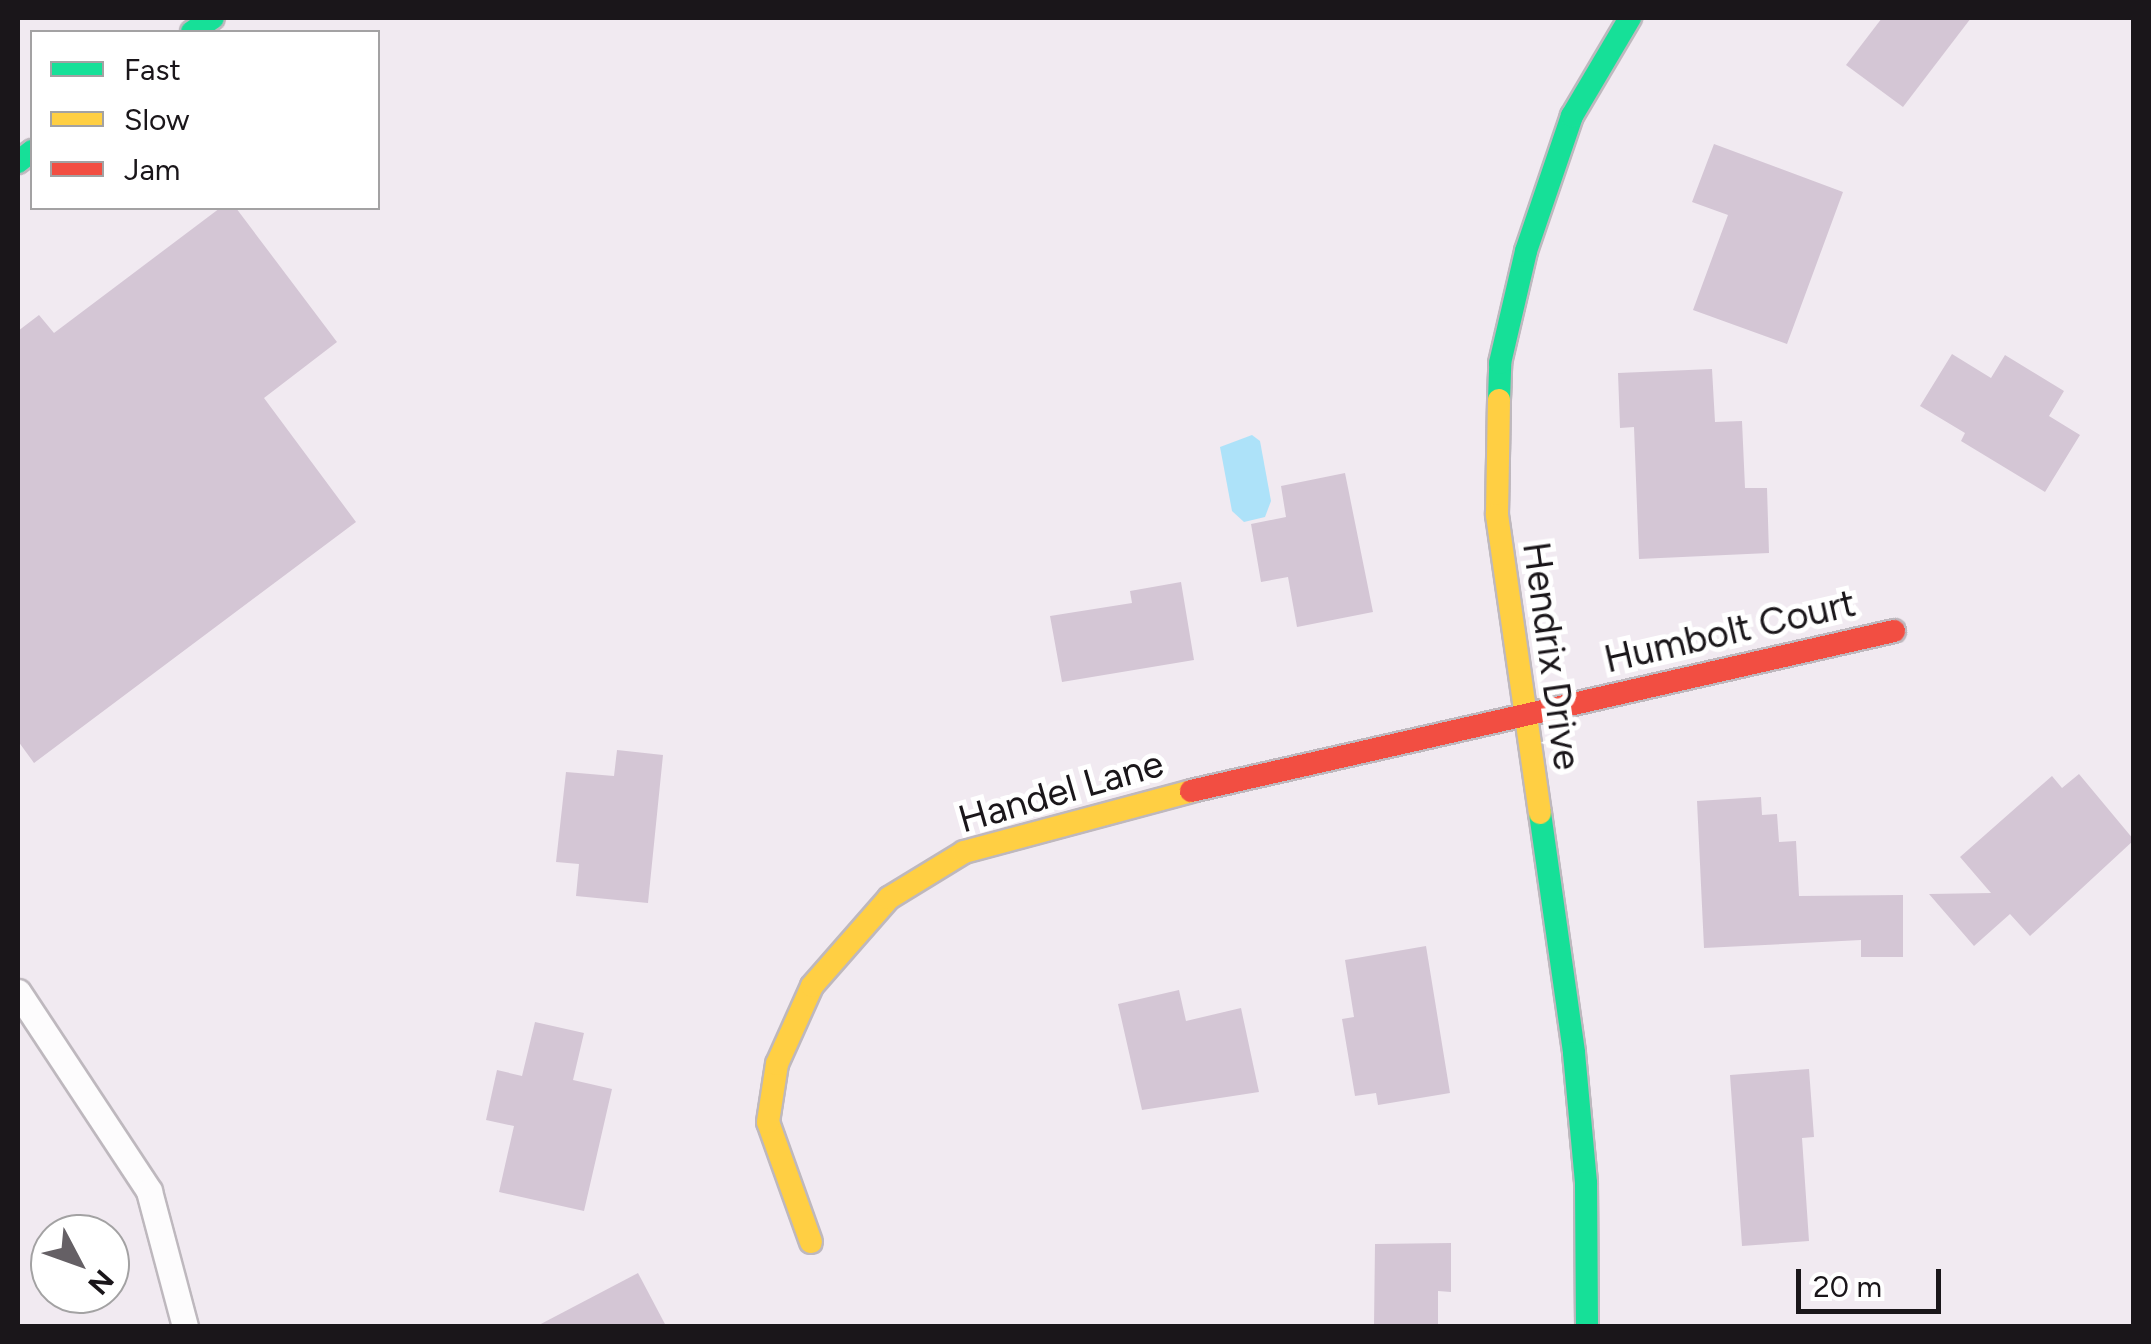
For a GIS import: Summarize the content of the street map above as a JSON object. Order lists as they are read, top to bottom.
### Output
{
  "streets": {
    "street": ["Humbolt Court", "Hendrix Drive", "Handel Lane"]
  },
  "crossings": [
    ["Humbolt Court", "Hendrix Drive"],
    ["Humbolt Court", "Handel Lane"],
    ["Hendrix Drive", "Handel Lane"]
  ],
  "legend": ["Fast", "Slow", "Jam"],
  "scale_bar": "20 m",
  "north": "bottom right"
}
